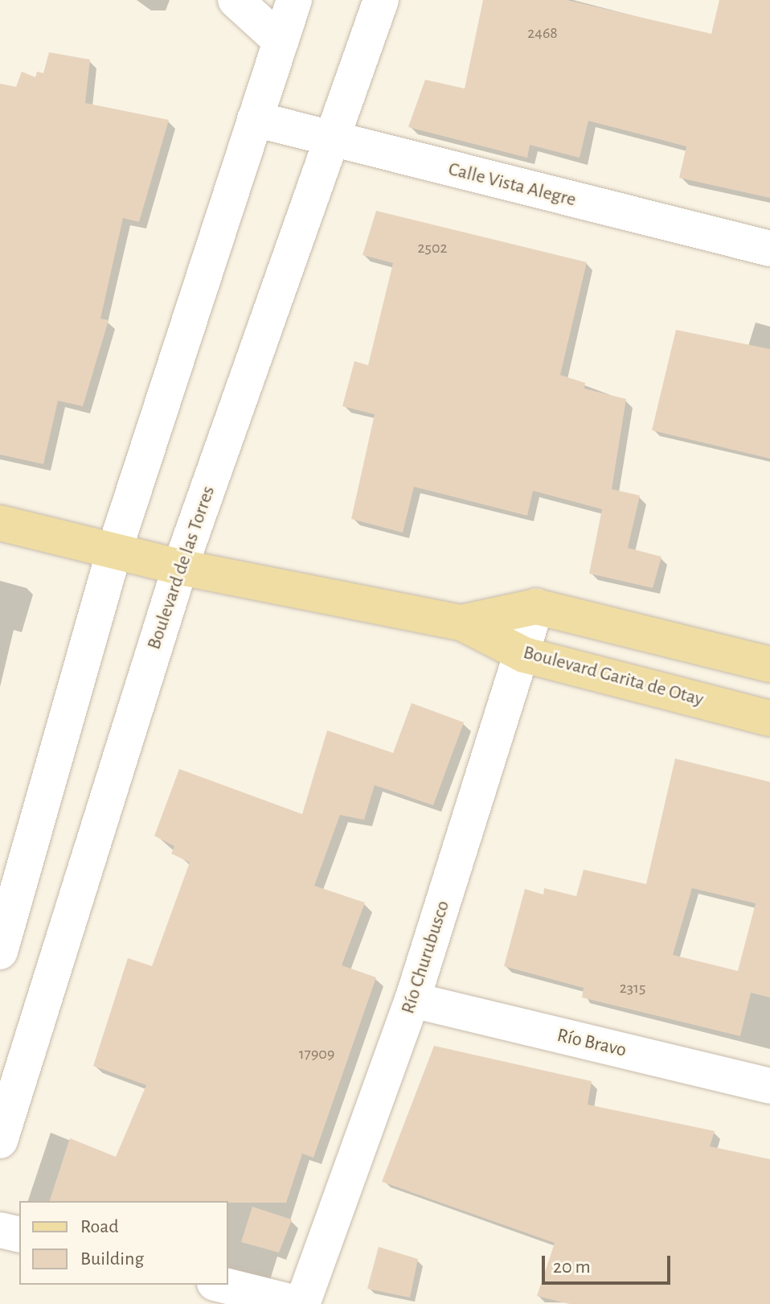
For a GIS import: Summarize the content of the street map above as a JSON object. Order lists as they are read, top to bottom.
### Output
{
  "streets": {
    "main road": ["Boulevard Garita de Otay"],
    "street": [
      "Calle Vista Alegre",
      "Boulevard de las Torres",
      "Río Churubusco",
      "Río Bravo"
    ]
  },
  "crossings": [
    ["Calle Vista Alegre", "Boulevard de las Torres"],
    ["Boulevard de las Torres", "Boulevard Garita de Otay"],
    ["Boulevard Garita de Otay", "Río Churubusco"],
    ["Río Churubusco", "Río Bravo"]
  ],
  "house_numbers": [
    "2468",
    "2502",
    "2315",
    "17909"
  ],
  "legend": ["Road", "Building"],
  "scale_bar": "20 m"
}
